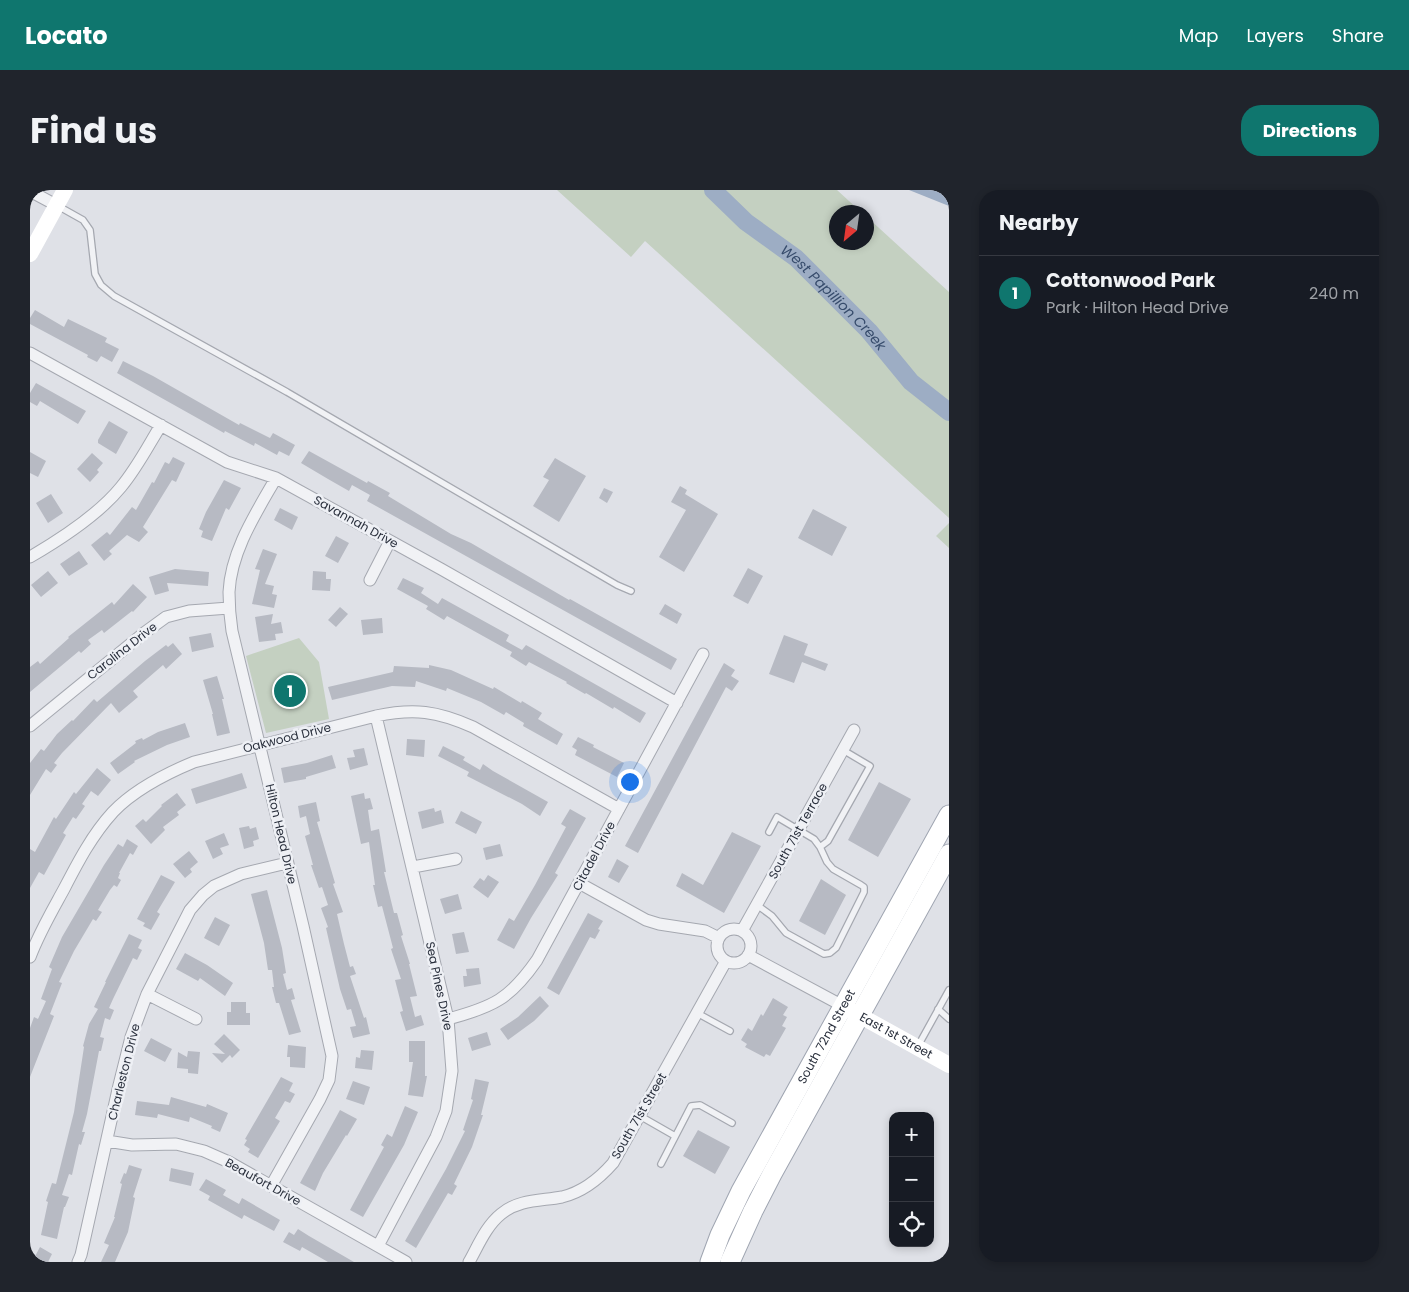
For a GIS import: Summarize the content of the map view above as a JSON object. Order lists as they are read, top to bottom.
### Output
{
  "streets": {
    "main road": ["East 1st Street", "South 72nd Street"],
    "street": [
      "Savannah Drive",
      "Carolina Drive",
      "Oakwood Drive",
      "South 71st Terrace",
      "Hilton Head Drive",
      "Citadel Drive",
      "Sea Pines Drive",
      "Charleston Drive",
      "South 71st Street",
      "Beaufort Drive"
    ]
  },
  "crossings": [
    ["Savannah Drive", "Hilton Head Drive"],
    ["Savannah Drive", "Citadel Drive"],
    ["Carolina Drive", "Hilton Head Drive"],
    ["Oakwood Drive", "Hilton Head Drive"],
    ["Oakwood Drive", "Citadel Drive"],
    ["Oakwood Drive", "Sea Pines Drive"],
    ["South 71st Terrace", "South 71st Street"],
    ["Hilton Head Drive", "Charleston Drive"],
    ["Hilton Head Drive", "Beaufort Drive"],
    ["Citadel Drive", "Sea Pines Drive"],
    ["Sea Pines Drive", "Beaufort Drive"],
    ["East 1st Street", "South 72nd Street"],
    ["Charleston Drive", "Beaufort Drive"]
  ],
  "water": ["West Papillion Creek"],
  "north": "bottom left",
  "page": {
    "header": "Locato",
    "nav": ["Map", "Layers", "Share"],
    "title": "Find us",
    "buttons": "Directions",
    "heading": "Nearby",
    "list": [
      {
        "mark": "1",
        "name": "Cottonwood Park",
        "note": "Park · Hilton Head Drive",
        "value": "240 m"
      }
    ],
    "pins": "1",
    "map_buttons": ["+", "−"]
  }
}
